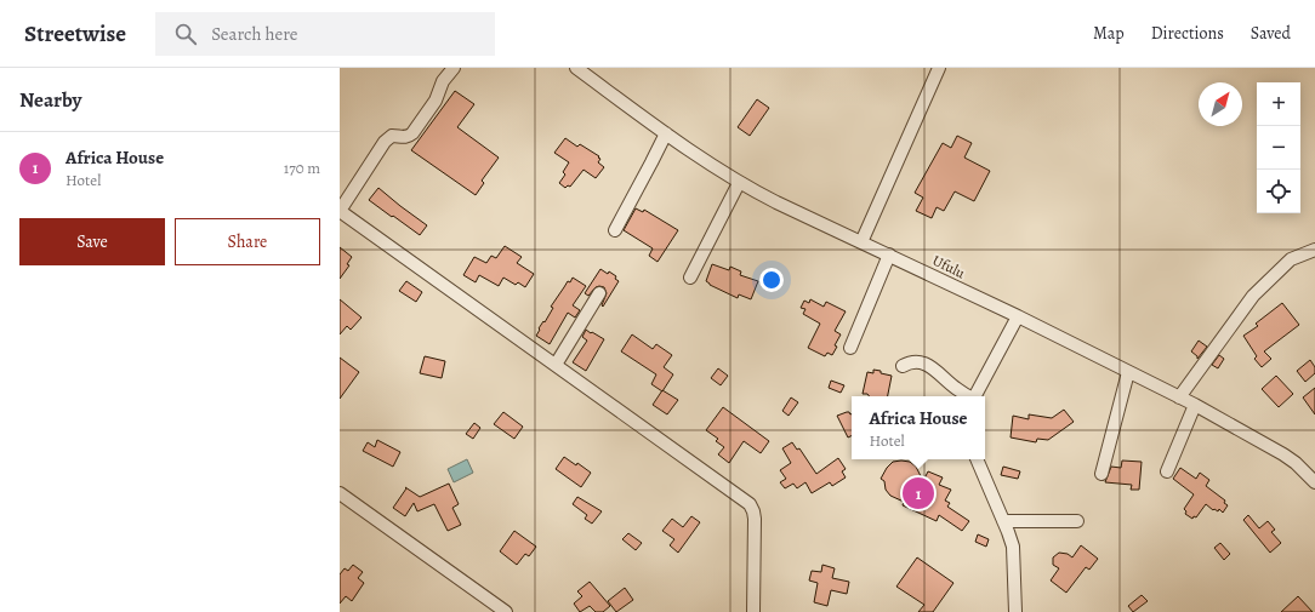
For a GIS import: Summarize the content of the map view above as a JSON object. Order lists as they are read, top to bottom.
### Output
{
  "streets": {
    "street": ["Ufulu"]
  },
  "north": "top right",
  "page": {
    "header": "Streetwise",
    "search": "Search here",
    "nav": ["Map", "Directions", "Saved"],
    "heading": "Nearby",
    "map_buttons": ["+", "−"],
    "list": [
      {
        "mark": "1",
        "name": "Africa House",
        "note": "Hotel",
        "value": "170 m"
      }
    ],
    "buttons": ["Save", "Share"],
    "popup": ["Africa House", "Hotel"],
    "pins": "1"
  }
}
